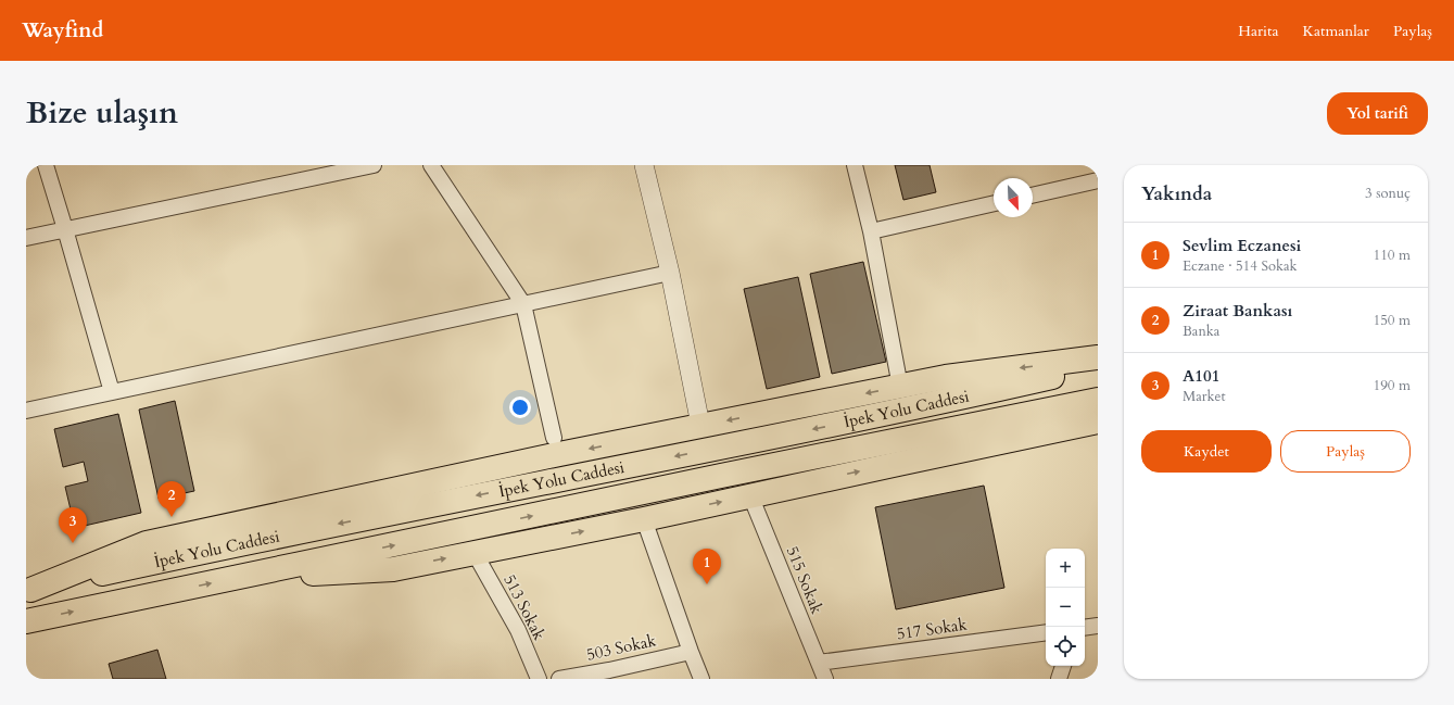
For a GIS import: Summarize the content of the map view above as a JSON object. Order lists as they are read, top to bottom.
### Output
{
  "streets": {
    "highway": ["İpek Yolu Caddesi"],
    "street": [
      "515 Sokak",
      "513 Sokak",
      "517 Sokak",
      "503 Sokak"
    ]
  },
  "crossings": [
    ["515 Sokak", "517 Sokak"]
  ],
  "north": "bottom right",
  "page": {
    "header": "Wayfind",
    "nav": ["Harita", "Katmanlar", "Paylaş"],
    "title": "Bize ulaşın",
    "buttons": [
      "Yol tarifi",
      ["Kaydet", "Paylaş"]
    ],
    "heading": ["Yakında", "3 sonuç"],
    "list": [
      {
        "mark": "1",
        "name": "Sevlim Eczanesi",
        "note": "Eczane · 514 Sokak",
        "value": "110 m"
      },
      {
        "mark": "2",
        "name": "Ziraat Bankası",
        "note": "Banka",
        "value": "150 m"
      },
      {
        "mark": "3",
        "name": "A101",
        "note": "Market",
        "value": "190 m"
      }
    ],
    "pins": ["2", "3", "1"],
    "map_buttons": ["+", "−"]
  }
}
